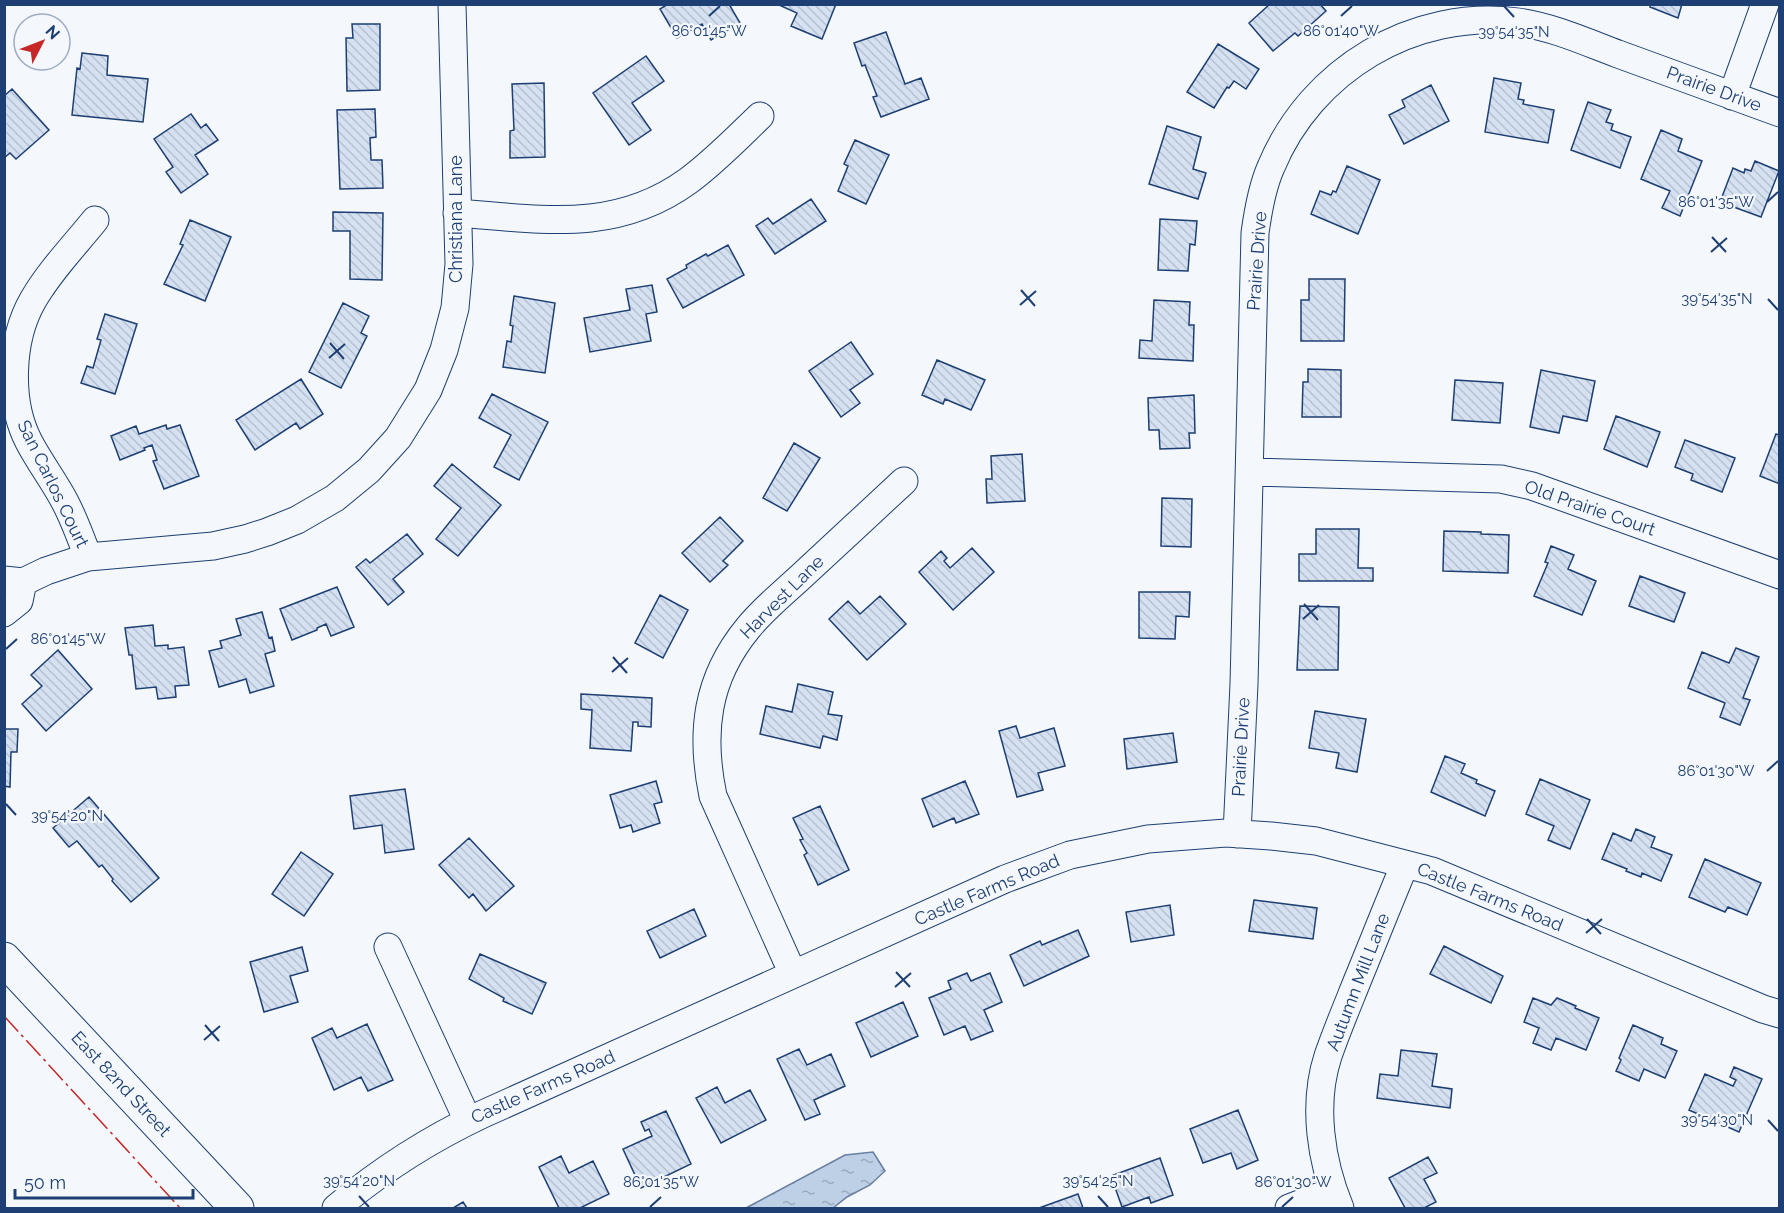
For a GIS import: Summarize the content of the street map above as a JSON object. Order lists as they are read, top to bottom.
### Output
{
  "streets": {
    "main road": ["East 82nd Street"],
    "street": [
      "Prairie Drive",
      "Christiana Lane",
      "San Carlos Court",
      "Old Prairie Court",
      "Harvest Lane",
      "Castle Farms Road",
      "Autumn Mill Lane"
    ]
  },
  "crossings": [
    ["Prairie Drive", "Old Prairie Court"],
    ["Prairie Drive", "Castle Farms Road"],
    ["Christiana Lane", "San Carlos Court"],
    ["Harvest Lane", "Castle Farms Road"],
    ["Castle Farms Road", "Autumn Mill Lane"]
  ],
  "scale_bar": "50 m",
  "north": "top right",
  "coordinates": [
    "86°01'45\"W",
    "86°01'40\"W",
    "39°54'35\"N",
    "86°01'35\"W",
    "86°01'30\"W",
    "39°54'20\"N",
    "39°54'30\"N",
    "39°54'25\"N"
  ]
}
